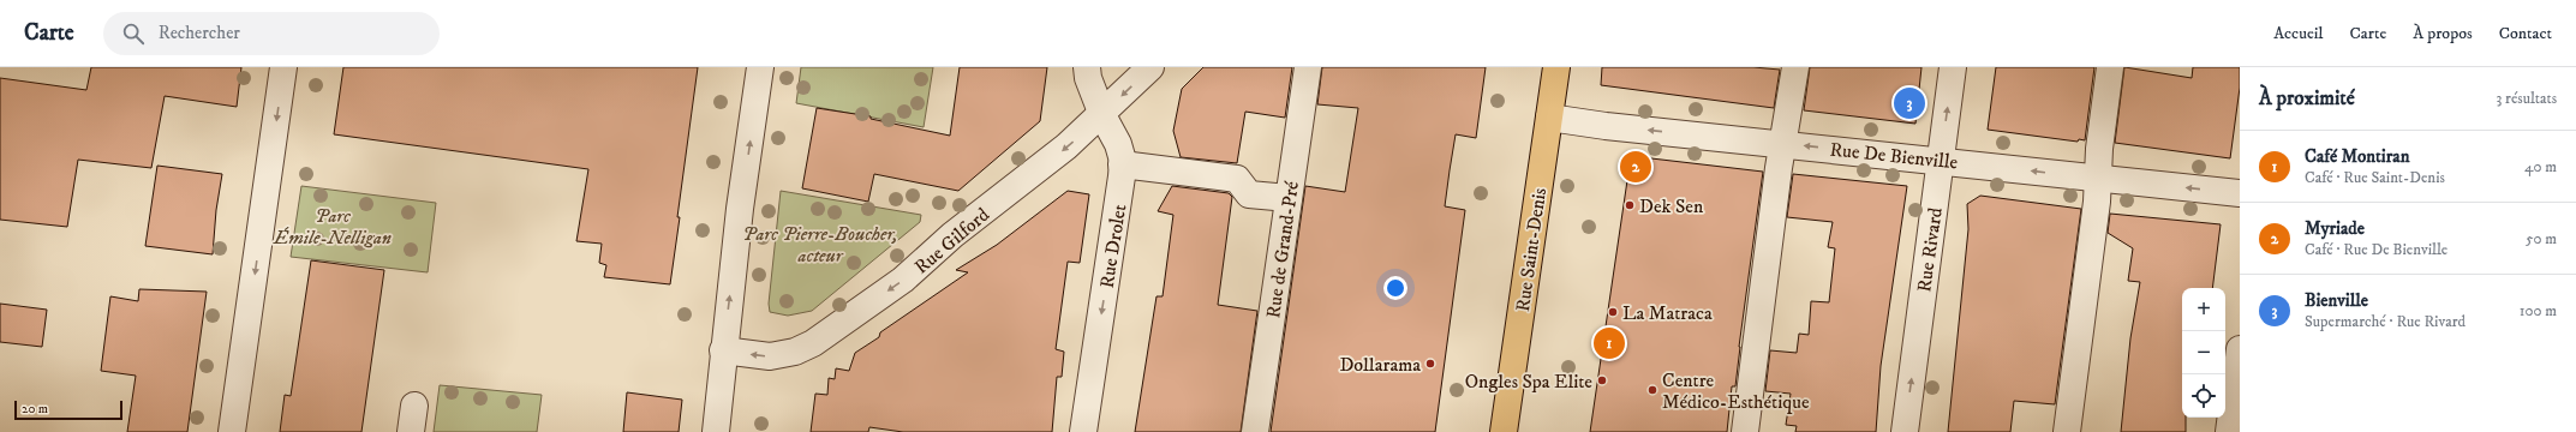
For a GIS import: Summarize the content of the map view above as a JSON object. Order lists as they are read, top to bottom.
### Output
{
  "streets": {
    "main road": ["Rue Saint-Denis"],
    "street": [
      "Rue De Bienville",
      "Rue Gilford",
      "Rue Drolet",
      "Rue de Grand-Pré",
      "Rue Rivard"
    ]
  },
  "crossings": [
    ["Rue De Bienville", "Rue Saint-Denis"],
    ["Rue De Bienville", "Rue Rivard"],
    ["Rue Gilford", "Rue Drolet"]
  ],
  "one_way": ["Rue De Bienville", "Rue Gilford", "Rue Drolet"],
  "parks": ["Parc Émile-Nelligan", "Parc Pierre-Boucher, acteur"],
  "places": [
    "Dek Sen",
    "La Matraca",
    "Dollarama",
    "Ongles Spa Elite",
    "Centre Médico-Esthétique"
  ],
  "scale_bar": "20 m",
  "page": {
    "header": "Carte",
    "search": "Rechercher",
    "nav": [
      "Accueil",
      "Carte",
      "À propos",
      "Contact"
    ],
    "heading": ["À proximité", "3 résultats"],
    "pins": ["3", "2", "1"],
    "list": [
      {
        "mark": "1",
        "name": "Café Montiran",
        "note": "Café · Rue Saint-Denis",
        "value": "40 m"
      },
      {
        "mark": "2",
        "name": "Myriade",
        "note": "Café · Rue De Bienville",
        "value": "50 m"
      },
      {
        "mark": "3",
        "name": "Bienville",
        "note": "Supermarché · Rue Rivard",
        "value": "100 m"
      }
    ],
    "map_buttons": ["+", "−"],
    "scale": "20 m"
  }
}
